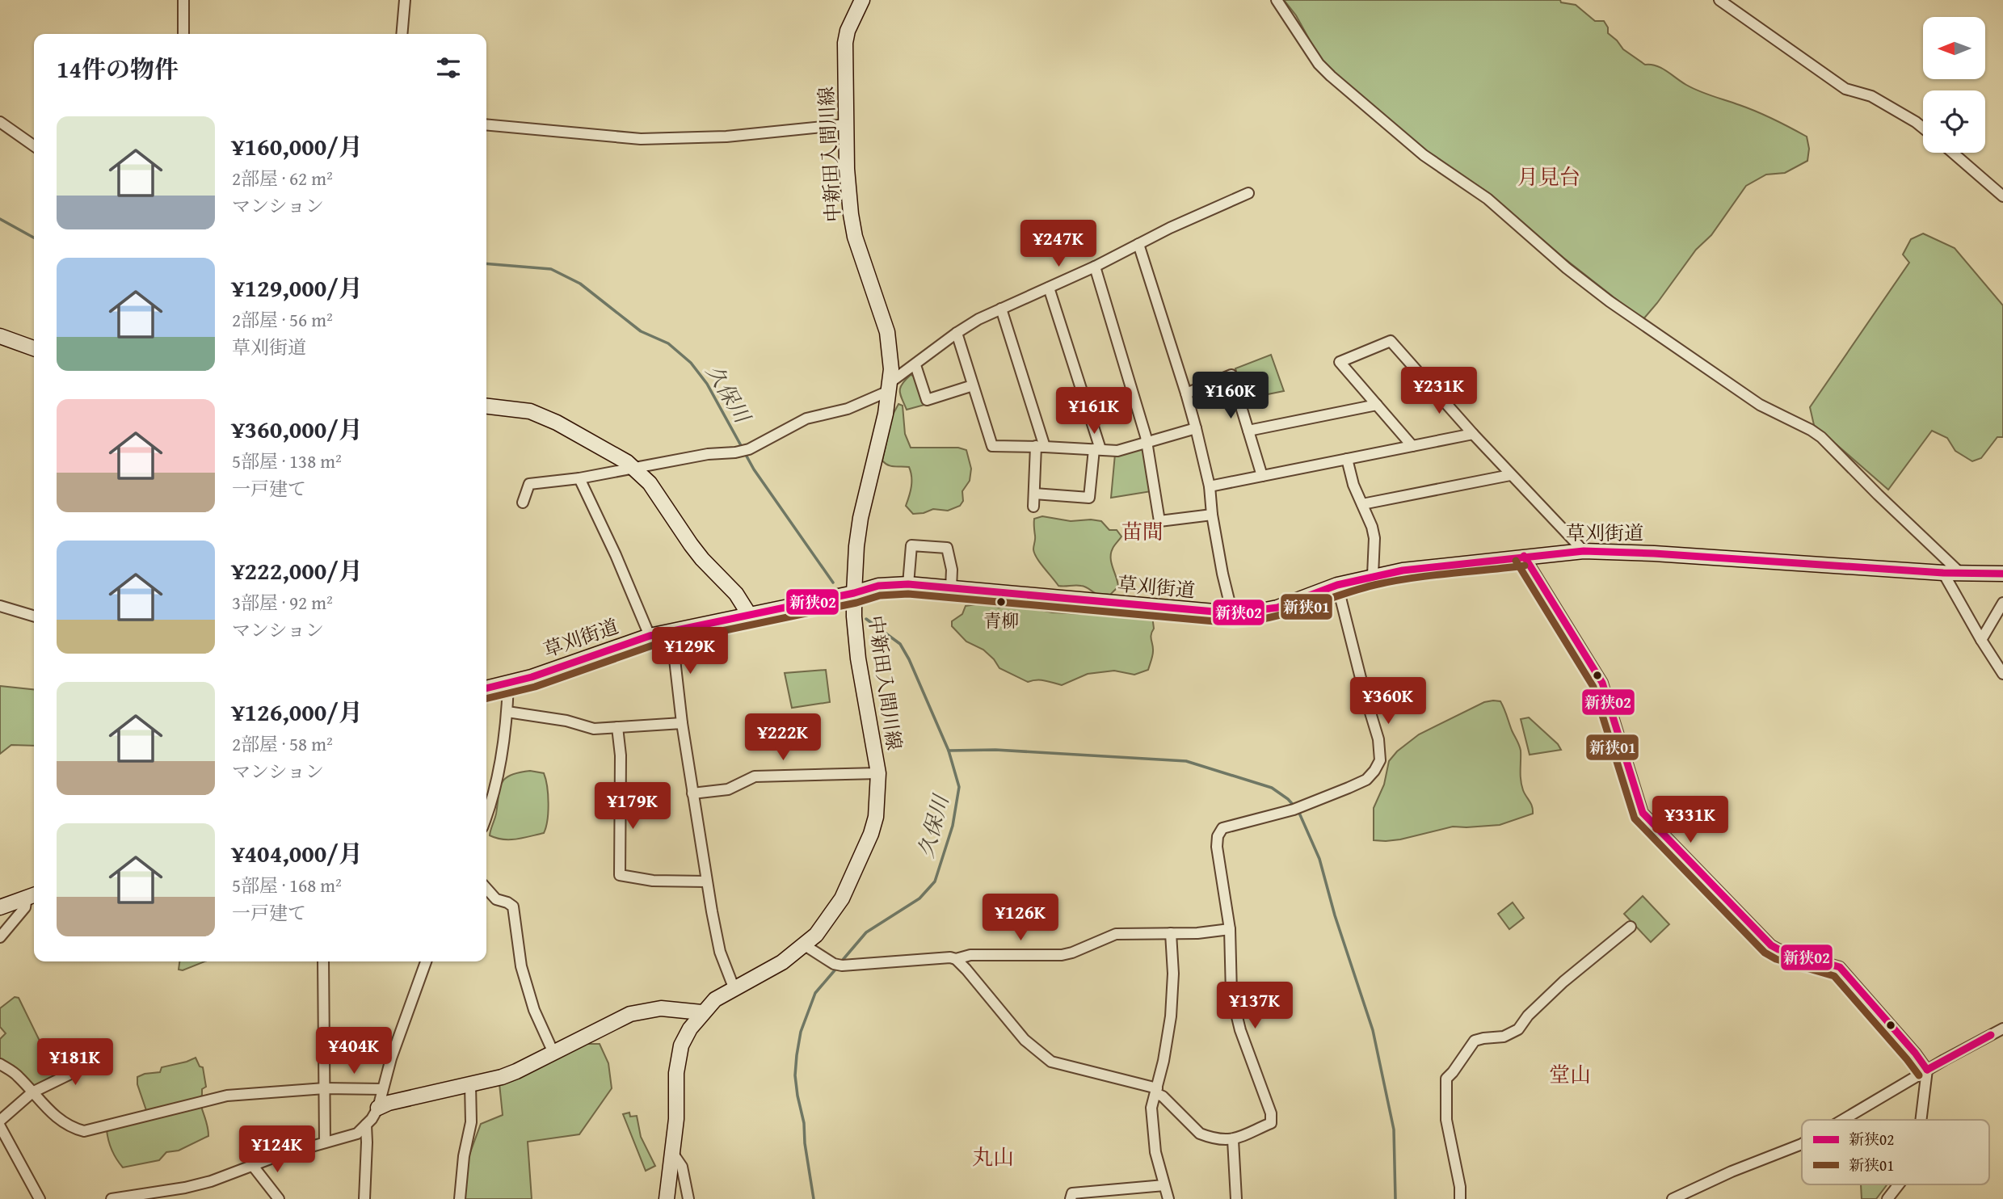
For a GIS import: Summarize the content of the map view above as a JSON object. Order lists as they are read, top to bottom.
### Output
{
  "streets": {
    "street": ["中新田入間川線", "草刈街道"]
  },
  "crossings": [
    ["中新田入間川線", "草刈街道"]
  ],
  "districts": [
    "月見台",
    "苗間",
    "堂山",
    "丸山"
  ],
  "water": ["久保川"],
  "places": ["青柳"],
  "lines": ["transit line 新狭02", "transit line 新狭01"],
  "legend": ["新狭02", "新狭01"],
  "north": "left",
  "page": {
    "heading": "14件の物件",
    "list": [
      {
        "name": "¥160,000/月",
        "note": "2部屋 · 62 m² · マンション"
      },
      {
        "name": "¥129,000/月",
        "note": "2部屋 · 56 m² · 草刈街道"
      },
      {
        "name": "¥360,000/月",
        "note": "5部屋 · 138 m² · 一戸建て"
      },
      {
        "name": "¥222,000/月",
        "note": "3部屋 · 92 m² · マンション"
      },
      {
        "name": "¥126,000/月",
        "note": "2部屋 · 58 m² · マンション"
      },
      {
        "name": "¥404,000/月",
        "note": "5部屋 · 168 m² · 一戸建て"
      }
    ],
    "price": [
      "¥247K",
      "¥231K",
      "¥160K",
      "¥161K",
      "¥129K",
      "¥360K",
      "¥222K",
      "¥179K",
      "¥331K",
      "¥126K",
      "¥137K",
      "¥404K",
      "¥181K",
      "¥124K"
    ]
  }
}
